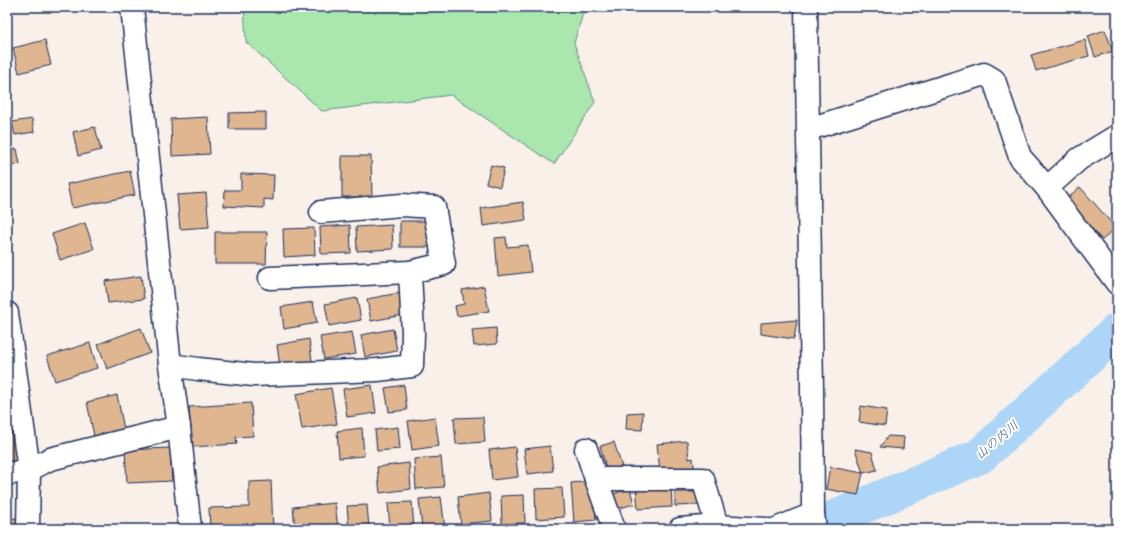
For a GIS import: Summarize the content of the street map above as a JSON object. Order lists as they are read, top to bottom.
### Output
{
  "water": ["山の内川"]
}
